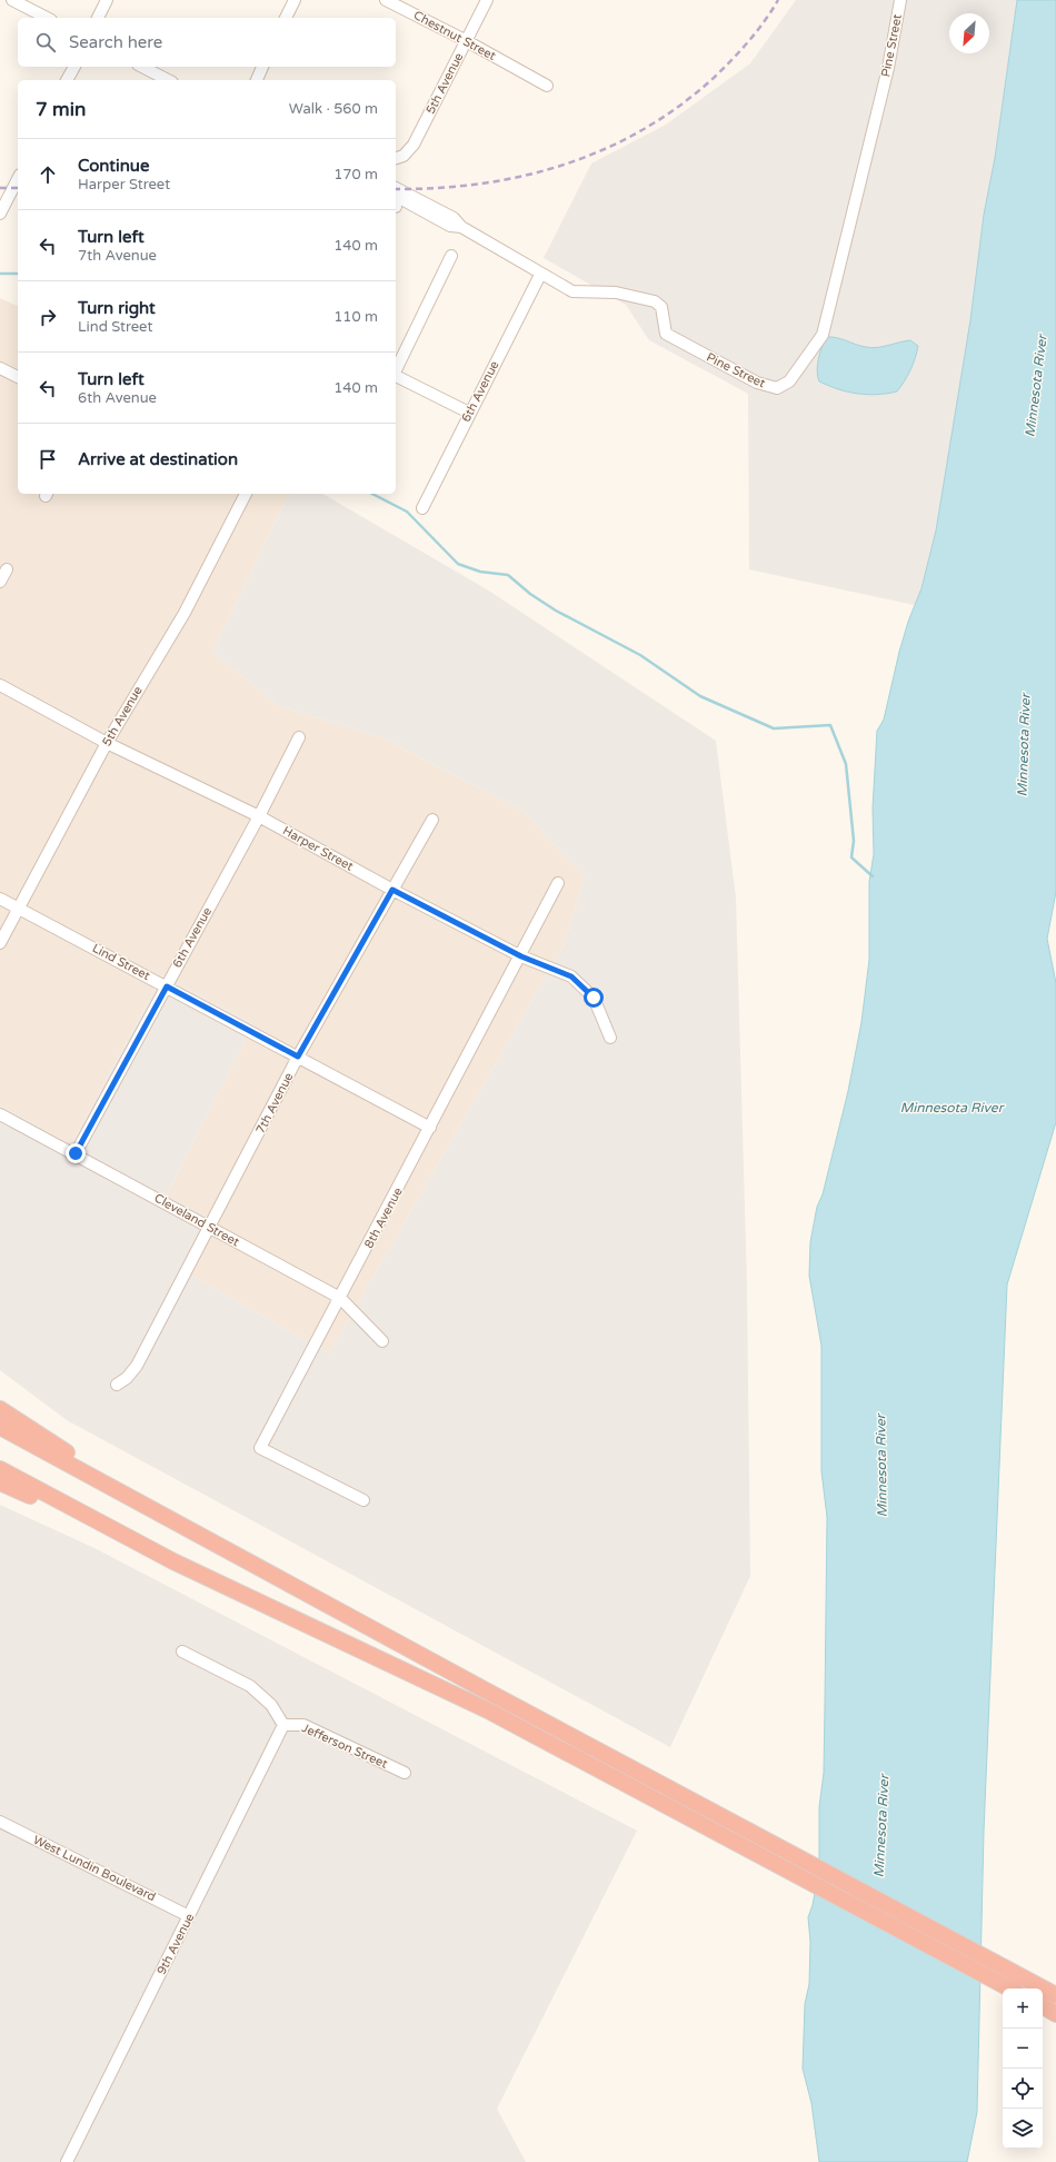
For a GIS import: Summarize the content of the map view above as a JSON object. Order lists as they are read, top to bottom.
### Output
{
  "streets": {
    "street": [
      "Chestnut Street",
      "Pine Street",
      "5th Avenue",
      "6th Avenue",
      "Harper Street",
      "Lind Street",
      "7th Avenue",
      "8th Avenue",
      "Cleveland Street",
      "Jefferson Street",
      "West Lundin Boulevard",
      "9th Avenue"
    ]
  },
  "crossings": [
    ["Chestnut Street", "5th Avenue"],
    ["Pine Street", "6th Avenue"],
    ["5th Avenue", "Harper Street"],
    ["5th Avenue", "Lind Street"],
    ["6th Avenue", "Harper Street"],
    ["6th Avenue", "Lind Street"],
    ["6th Avenue", "Cleveland Street"],
    ["Harper Street", "7th Avenue"],
    ["Harper Street", "8th Avenue"],
    ["Lind Street", "7th Avenue"],
    ["Lind Street", "8th Avenue"],
    ["7th Avenue", "Cleveland Street"],
    ["8th Avenue", "Cleveland Street"],
    ["Jefferson Street", "9th Avenue"],
    ["West Lundin Boulevard", "9th Avenue"]
  ],
  "water": ["Minnesota River"],
  "north": "bottom left",
  "page": {
    "search": "Search here",
    "heading": ["7 min", "Walk · 560 m"],
    "list": [
      ["Continue", "Harper Street", "170 m"],
      ["Turn left", "7th Avenue", "140 m"],
      ["Turn right", "Lind Street", "110 m"],
      ["Turn left", "6th Avenue", "140 m"],
      "Arrive at destination"
    ],
    "map_buttons": ["+", "−"]
  }
}
